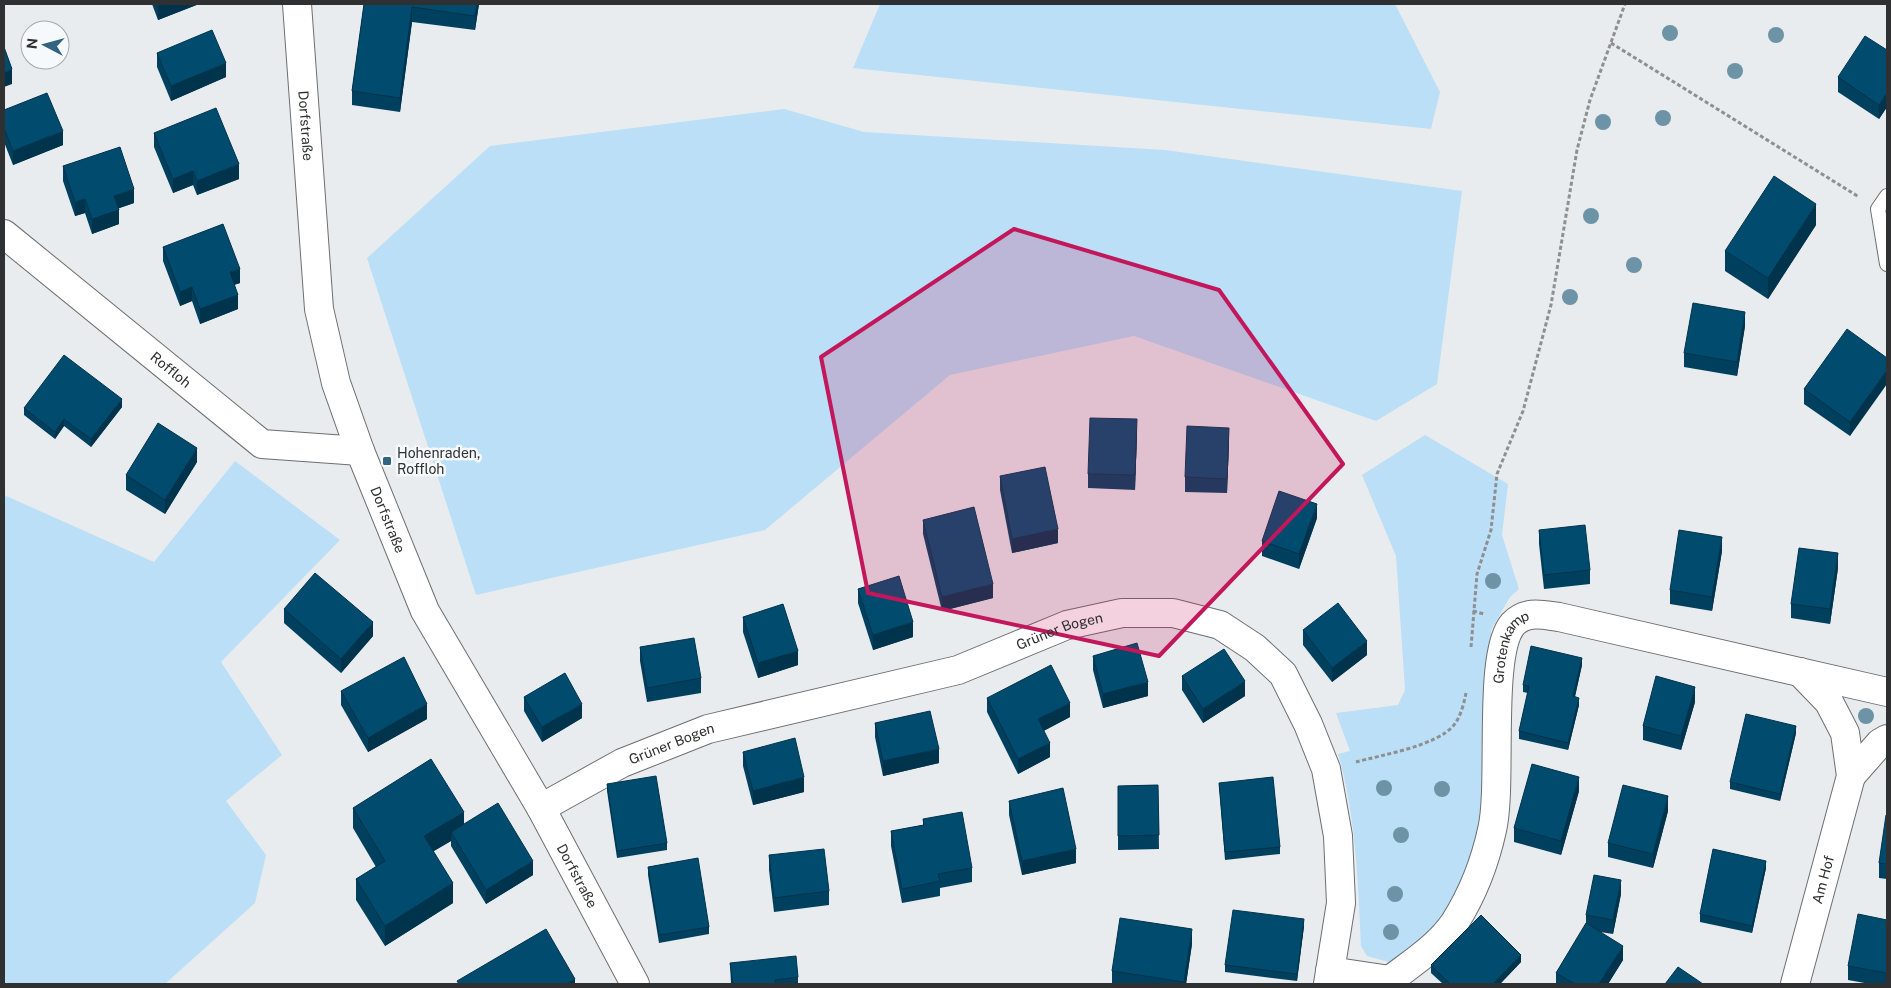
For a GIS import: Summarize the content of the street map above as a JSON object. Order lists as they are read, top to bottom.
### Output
{
  "streets": {
    "street": [
      "Dorfstraße",
      "Roffloh",
      "Grüner Bogen",
      "Grotenkamp",
      "Am Hof"
    ]
  },
  "crossings": [
    ["Dorfstraße", "Roffloh"],
    ["Dorfstraße", "Grüner Bogen"],
    ["Grüner Bogen", "Grotenkamp"],
    ["Grotenkamp", "Am Hof"]
  ],
  "places": {
    "transit": ["Hohenraden, Roffloh"]
  },
  "north": "left"
}
